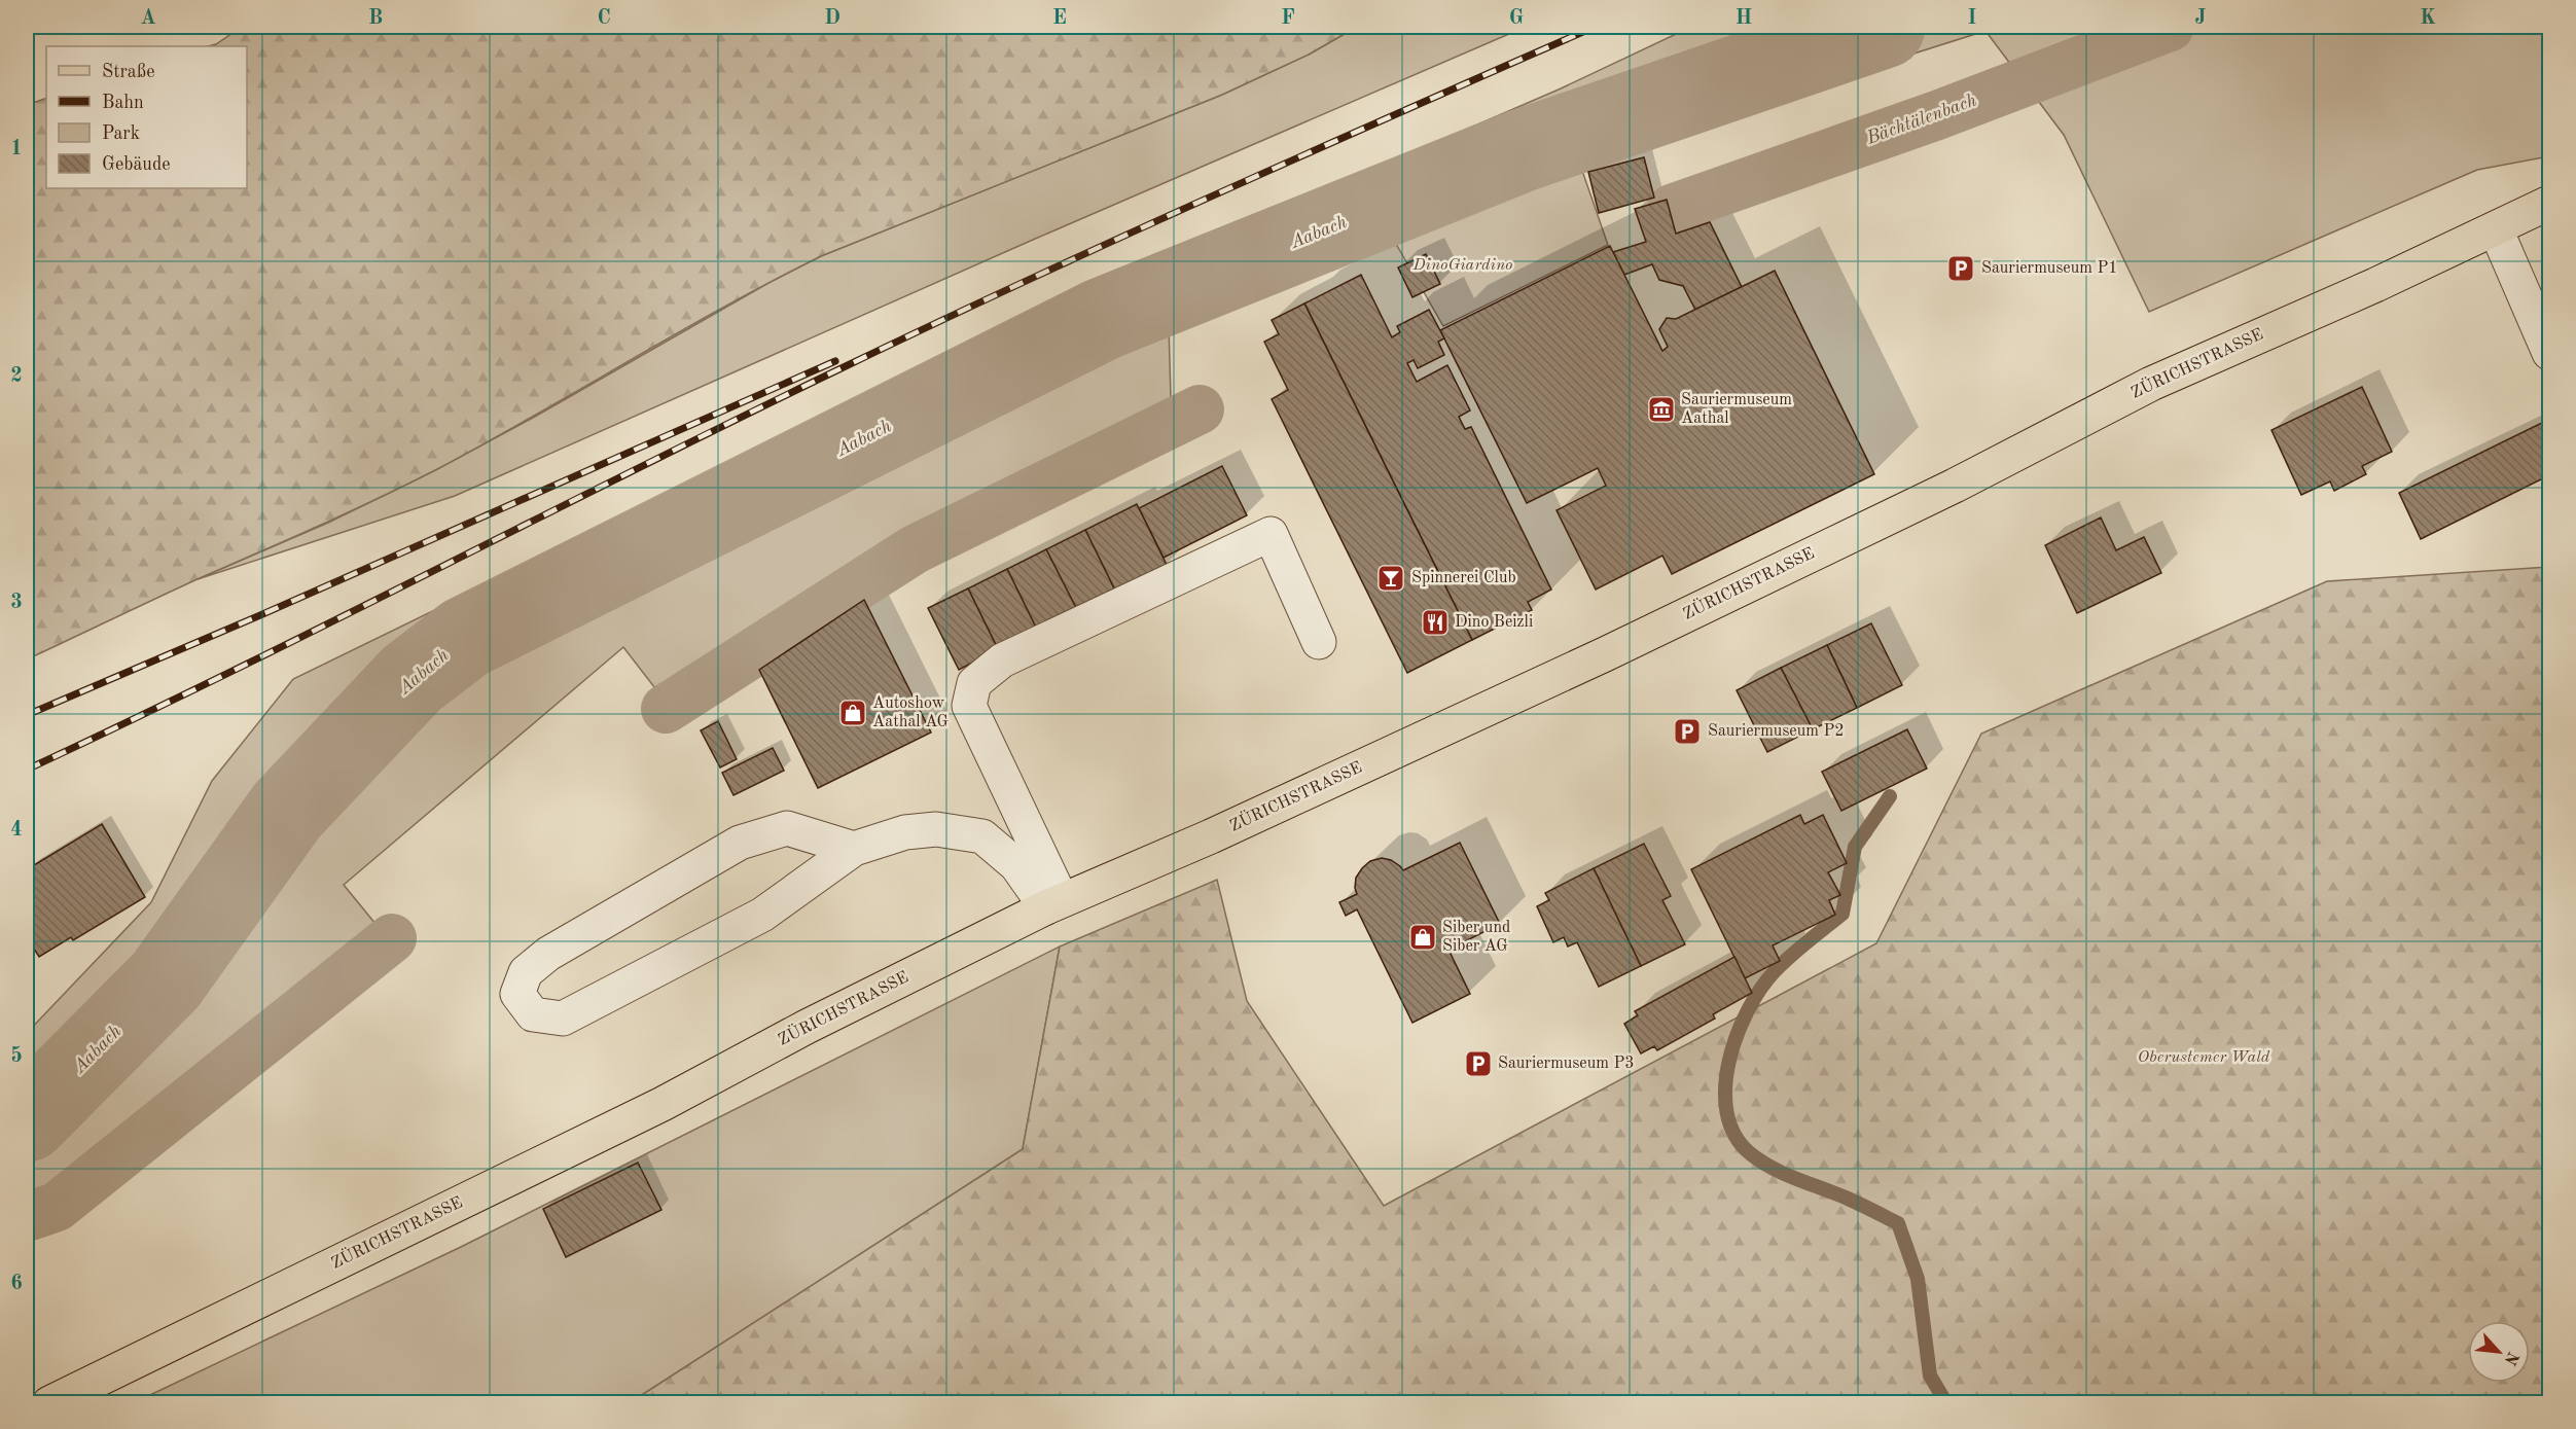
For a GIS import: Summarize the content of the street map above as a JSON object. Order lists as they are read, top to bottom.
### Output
{
  "streets": {
    "main road": ["ZÜRICHSTRASSE"]
  },
  "water": ["Bächtälenbach", "Aabach"],
  "parks": ["DinoGiardino", "Oberustemer Wald"],
  "places": {
    "parking": ["Sauriermuseum P1", "Sauriermuseum P2", "Sauriermuseum P3"],
    "museum": ["Sauriermuseum Aathal"],
    "bar": ["Spinnerei Club"],
    "restaurant": ["Dino Beizli"],
    "shop": ["Autoshow Aathal AG", "Siber und Siber AG"]
  },
  "legend": [
    "Straße",
    "Bahn",
    "Park",
    "Gebäude"
  ],
  "north": "bottom right",
  "grid": {
    "columns": [
      "A",
      "B",
      "C",
      "D",
      "E",
      "F",
      "G",
      "H",
      "I",
      "J",
      "K"
    ],
    "rows": [
      "1",
      "2",
      "3",
      "4",
      "5",
      "6"
    ]
  }
}
